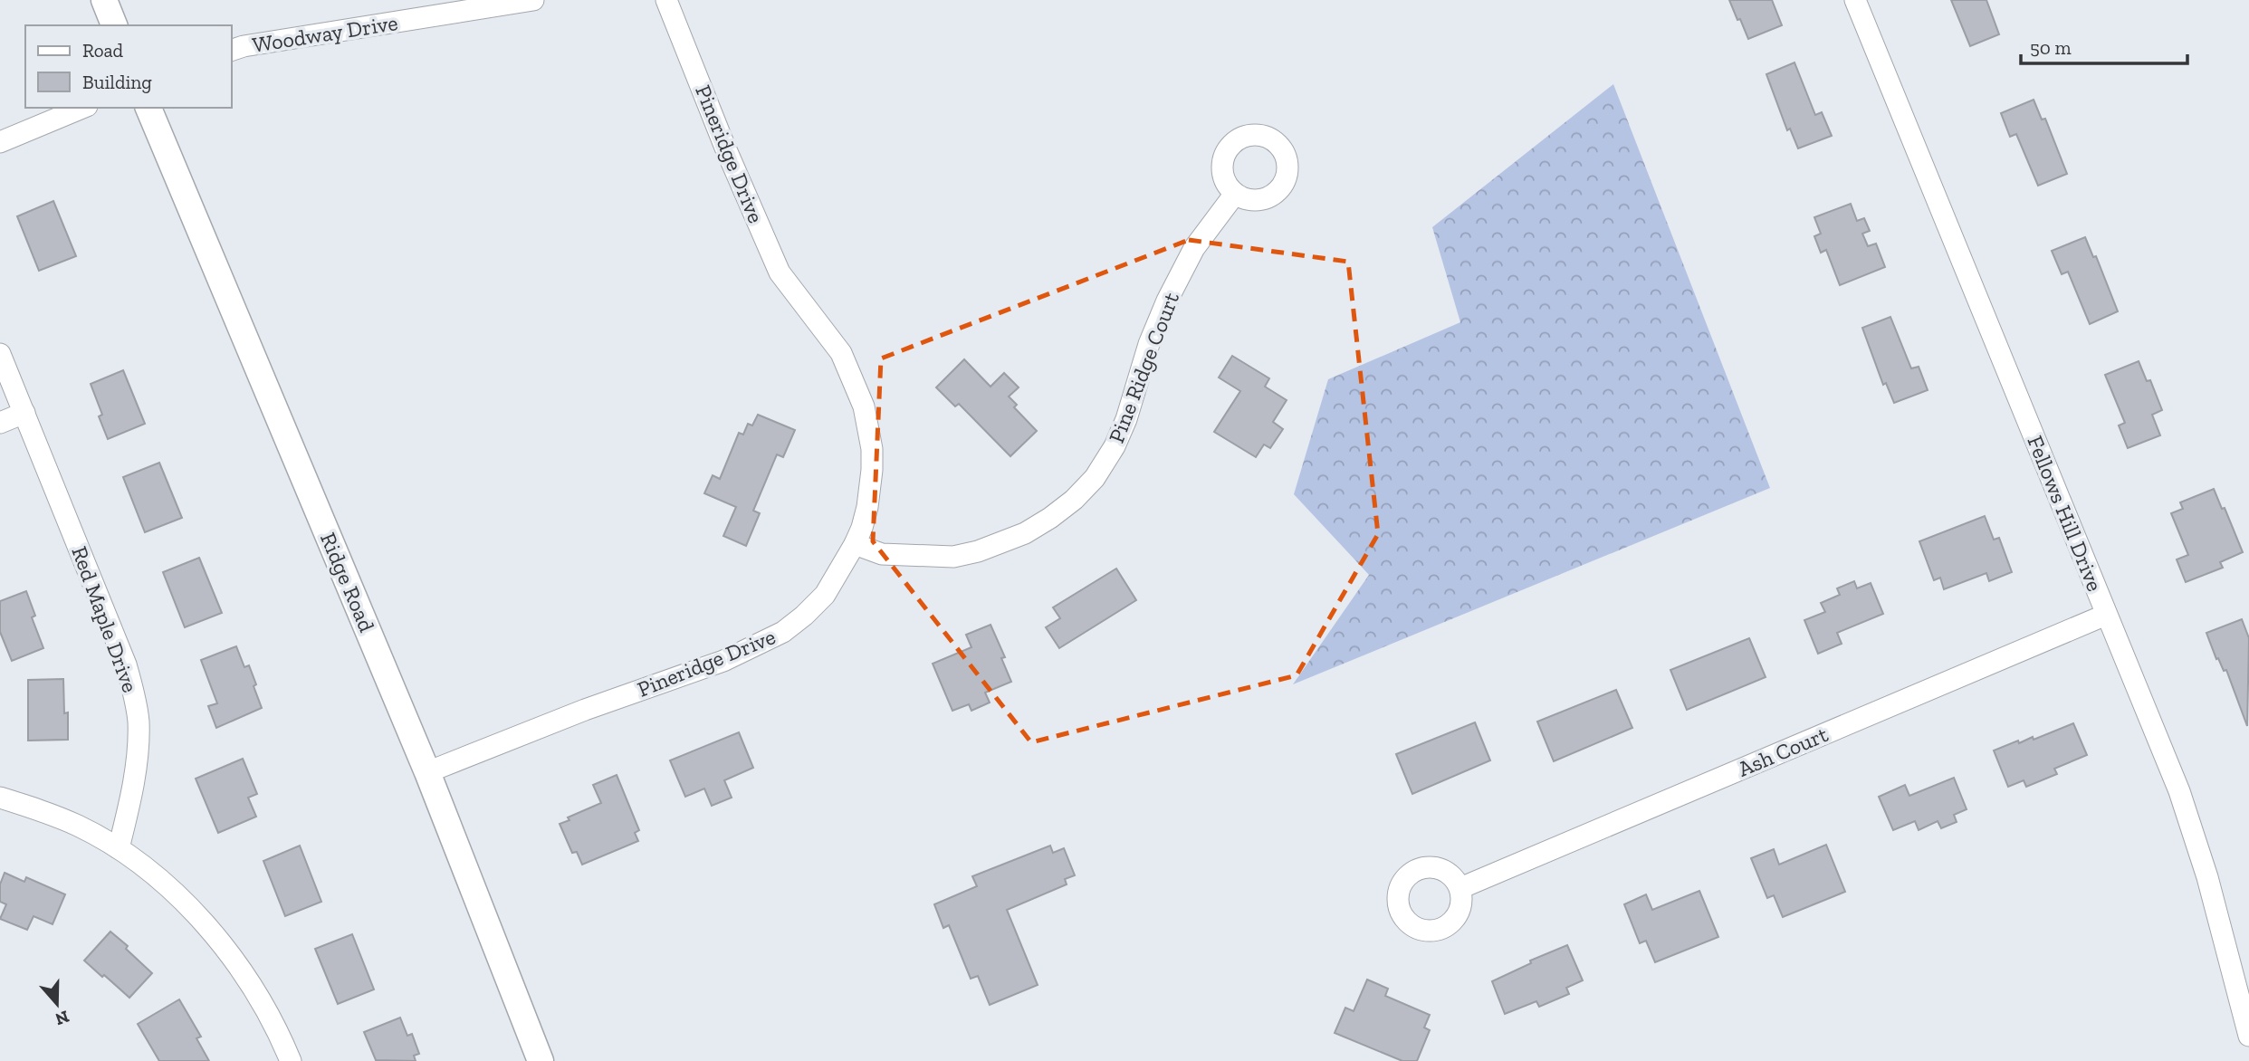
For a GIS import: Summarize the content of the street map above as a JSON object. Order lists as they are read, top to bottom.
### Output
{
  "streets": {
    "street": [
      "Woodway Drive",
      "Pineridge Drive",
      "Pine Ridge Court",
      "Fellows Hill Drive",
      "Ridge Road",
      "Red Maple Drive",
      "Ash Court"
    ]
  },
  "crossings": [
    ["Pineridge Drive", "Pine Ridge Court"],
    ["Pineridge Drive", "Ridge Road"],
    ["Fellows Hill Drive", "Ash Court"]
  ],
  "legend": ["Road", "Building"],
  "scale_bar": "50 m",
  "north": "bottom"
}
